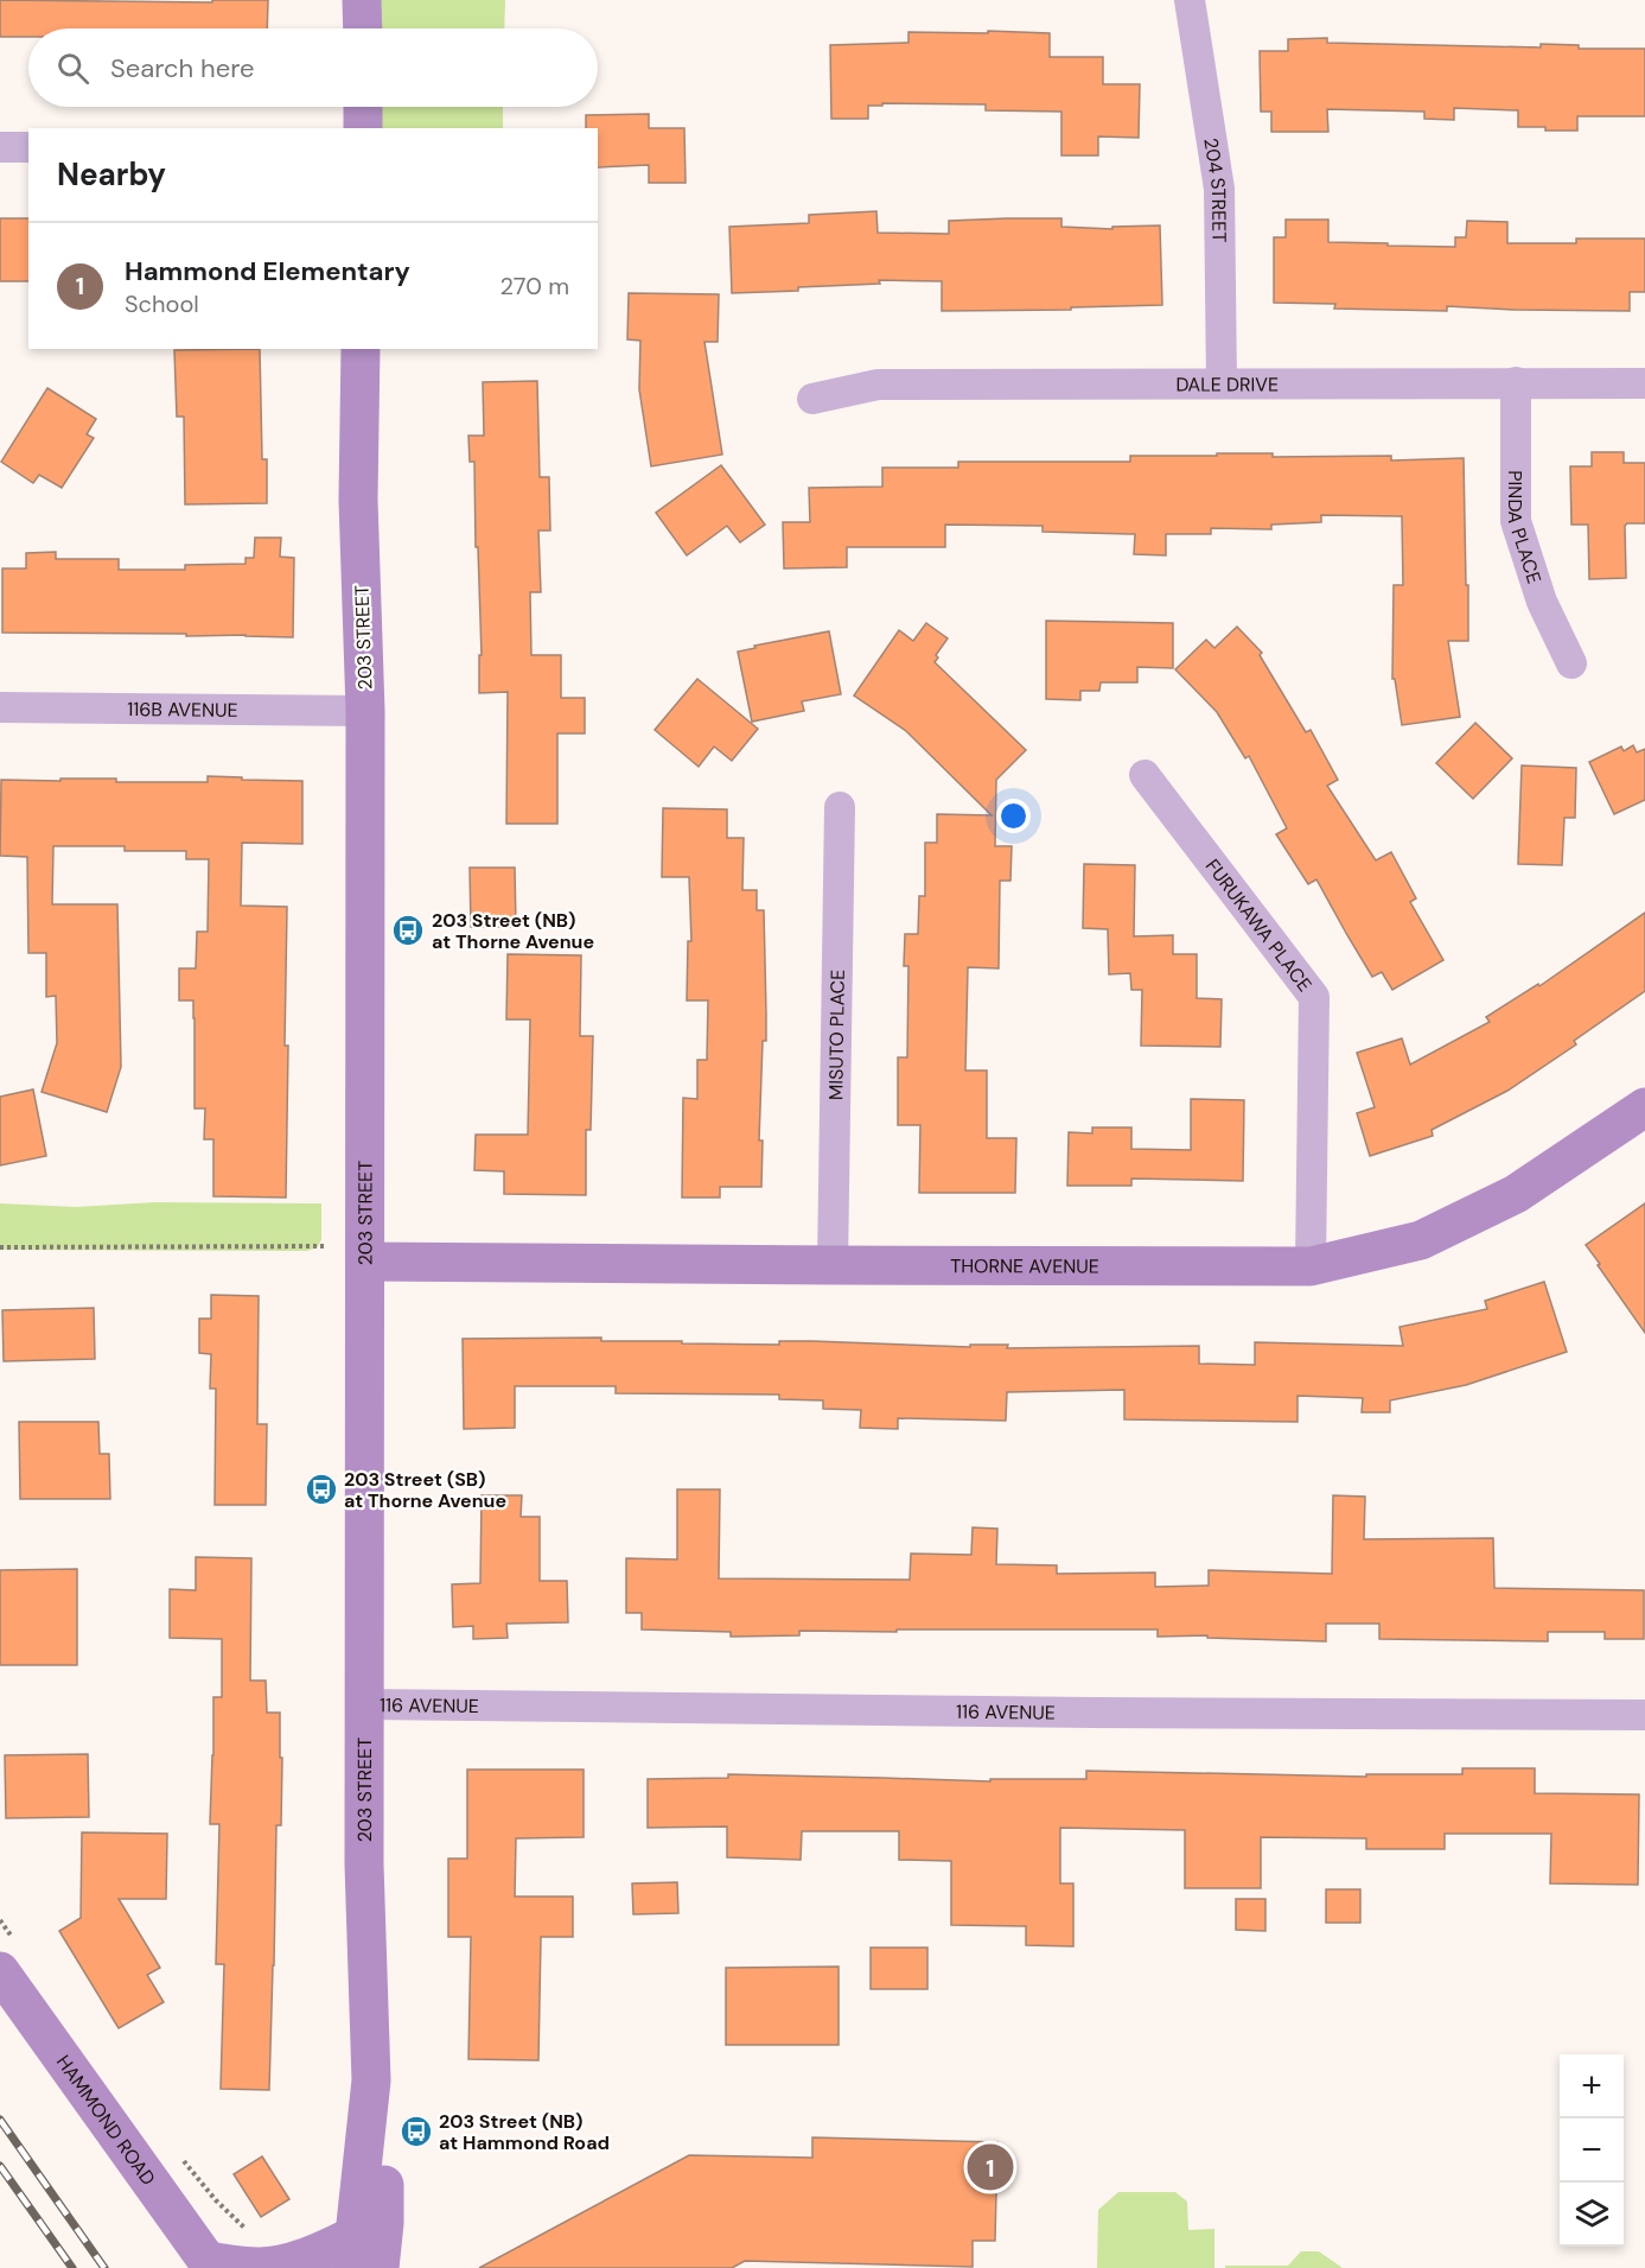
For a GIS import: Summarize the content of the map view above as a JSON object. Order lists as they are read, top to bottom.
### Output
{
  "streets": {
    "main road": ["203 STREET", "THORNE AVENUE", "HAMMOND ROAD"],
    "street": [
      "204 STREET",
      "DALE DRIVE",
      "PINDA PLACE",
      "116B AVENUE",
      "FURUKAWA PLACE",
      "MISUTO PLACE",
      "116 AVENUE"
    ]
  },
  "crossings": [
    ["204 STREET", "DALE DRIVE"],
    ["DALE DRIVE", "PINDA PLACE"],
    ["203 STREET", "116B AVENUE"],
    ["203 STREET", "THORNE AVENUE"],
    ["203 STREET", "116 AVENUE"],
    ["FURUKAWA PLACE", "THORNE AVENUE"],
    ["MISUTO PLACE", "THORNE AVENUE"]
  ],
  "places": {
    "bus stop": ["203 Street (NB) at Thorne Avenue", "203 Street (SB) at Thorne Avenue", "203 Street (NB) at Hammond Road"]
  },
  "page": {
    "search": "Search here",
    "heading": "Nearby",
    "list": [
      {
        "mark": "1",
        "name": "Hammond Elementary",
        "note": "School",
        "value": "270 m"
      }
    ],
    "map_buttons": ["+", "−"],
    "pins": "1"
  }
}
